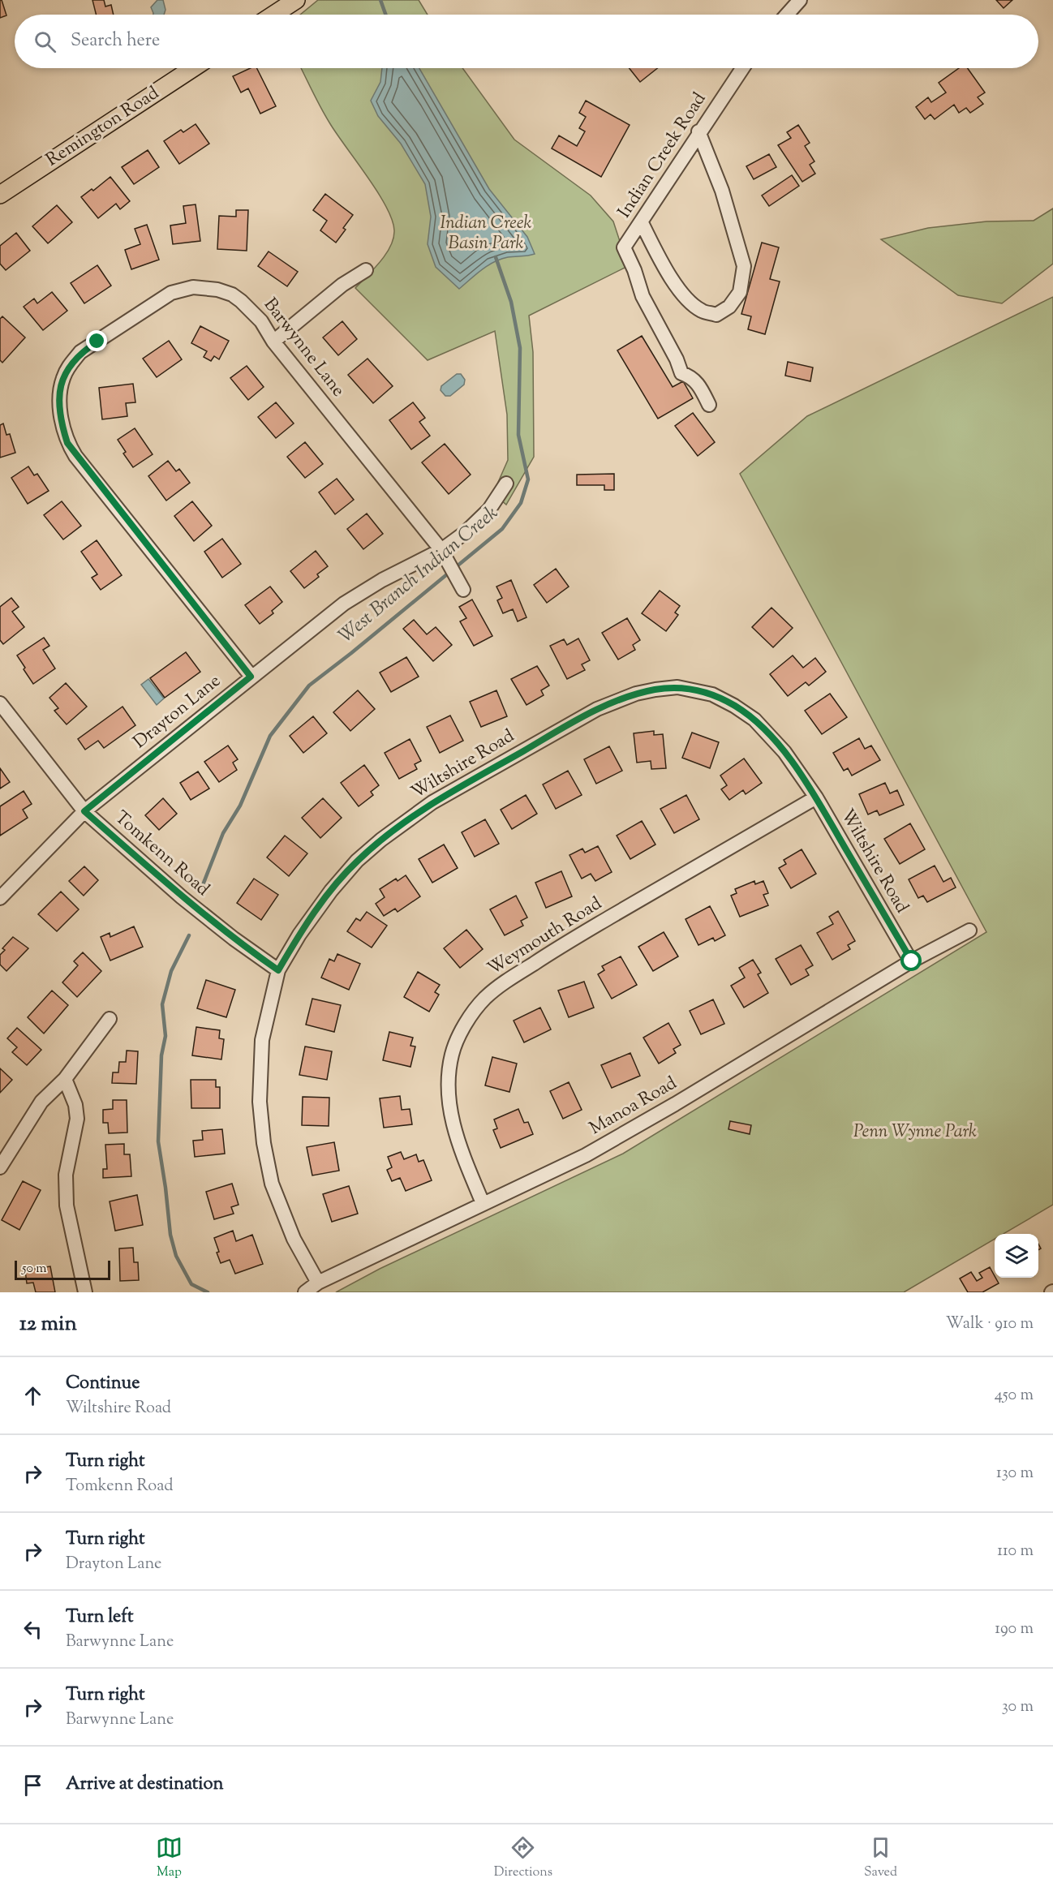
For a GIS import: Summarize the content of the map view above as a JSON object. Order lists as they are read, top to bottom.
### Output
{
  "streets": {
    "main road": ["Remington Road"],
    "street": [
      "Indian Creek Road",
      "Barwynne Lane",
      "Drayton Lane",
      "Wiltshire Road",
      "Tomkenn Road",
      "Weymouth Road",
      "Manoa Road"
    ]
  },
  "crossings": [
    ["Barwynne Lane", "Drayton Lane"],
    ["Drayton Lane", "Tomkenn Road"],
    ["Wiltshire Road", "Tomkenn Road"],
    ["Wiltshire Road", "Weymouth Road"],
    ["Wiltshire Road", "Manoa Road"],
    ["Weymouth Road", "Manoa Road"]
  ],
  "water": ["West Branch Indian Creek"],
  "parks": ["Indian Creek Basin Park", "Penn Wynne Park"],
  "scale_bar": "50 m",
  "page": {
    "search": "Search here",
    "scale": "50 m",
    "heading": ["12 min", "Walk · 910 m"],
    "list": [
      ["Continue", "Wiltshire Road", "450 m"],
      ["Turn right", "Tomkenn Road", "130 m"],
      ["Turn right", "Drayton Lane", "110 m"],
      ["Turn left", "Barwynne Lane", "190 m"],
      ["Turn right", "Barwynne Lane", "30 m"],
      "Arrive at destination"
    ],
    "nav": ["Map", "Directions", "Saved"]
  }
}
